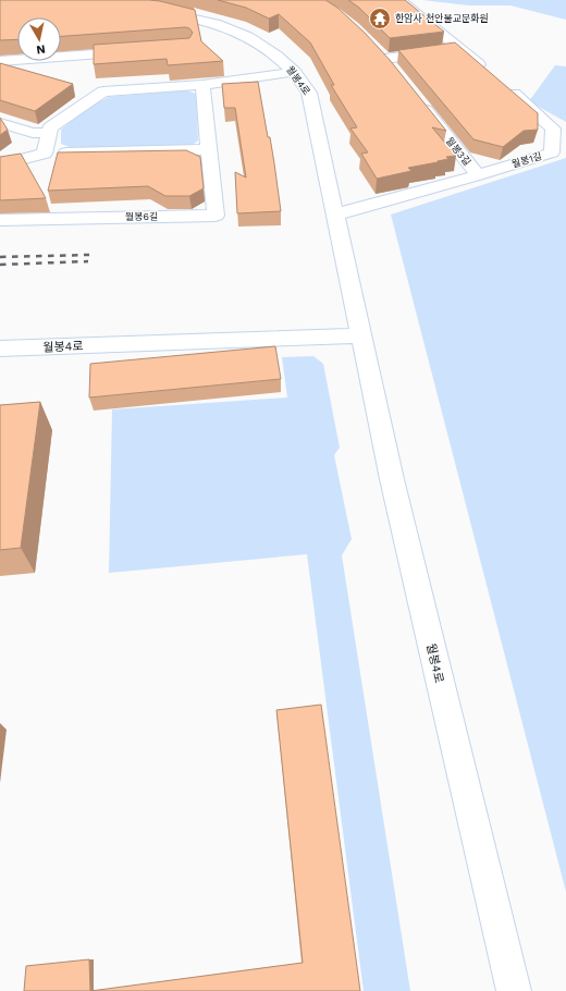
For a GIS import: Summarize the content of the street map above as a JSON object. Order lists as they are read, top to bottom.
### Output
{
  "streets": {
    "street": [
      "월봉4로",
      "월봉3길",
      "월봉1길",
      "월봉6길"
    ]
  },
  "crossings": [
    ["월봉4로", "월봉1길"],
    ["월봉3길", "월봉1길"]
  ],
  "places": {
    "temple": ["한암사 천안불교문화원"]
  },
  "north": "bottom"
}
